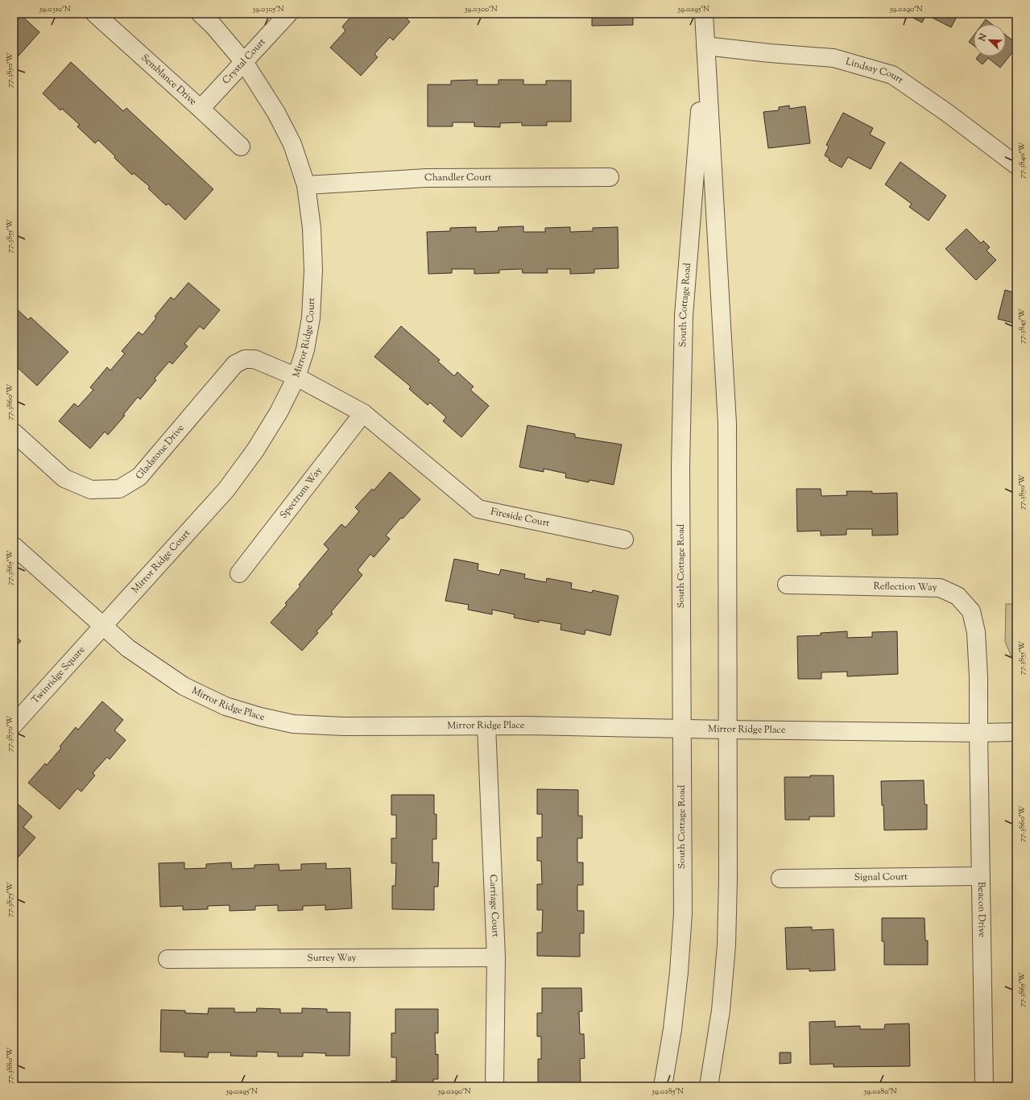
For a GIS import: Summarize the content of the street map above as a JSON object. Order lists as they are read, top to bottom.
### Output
{
  "streets": {
    "street": [
      "Crystal Court",
      "Lindsay Court",
      "Semblance Drive",
      "Chandler Court",
      "South Cottage Road",
      "Mirror Ridge Court",
      "Gladstone Drive",
      "Spectrum Way",
      "Fireside Court",
      "Reflection Way",
      "Twinridge Square",
      "Mirror Ridge Place",
      "Signal Court",
      "Carriage Court",
      "Beacon Drive",
      "Surrey Way"
    ]
  },
  "crossings": [
    ["Crystal Court", "Semblance Drive"],
    ["Crystal Court", "Mirror Ridge Court"],
    ["Lindsay Court", "South Cottage Road"],
    ["Chandler Court", "Mirror Ridge Court"],
    ["South Cottage Road", "Mirror Ridge Place"],
    ["Mirror Ridge Court", "Gladstone Drive"],
    ["Mirror Ridge Court", "Twinridge Square"],
    ["Mirror Ridge Court", "Mirror Ridge Place"],
    ["Spectrum Way", "Fireside Court"],
    ["Reflection Way", "Mirror Ridge Place"],
    ["Reflection Way", "Beacon Drive"],
    ["Twinridge Square", "Mirror Ridge Place"],
    ["Mirror Ridge Place", "Carriage Court"],
    ["Mirror Ridge Place", "Beacon Drive"],
    ["Signal Court", "Beacon Drive"],
    ["Carriage Court", "Surrey Way"]
  ],
  "north": "top left",
  "coordinates": [
    "39.0310°N",
    "39.0305°N",
    "39.0300°N",
    "39.0295°N",
    "39.0290°N",
    "77.3850°W",
    "77.3840°W",
    "77.3855°W",
    "77.3845°W",
    "77.3860°W",
    "77.3865°W",
    "77.3870°W",
    "77.3875°W",
    "77.3880°W",
    "39.0285°N",
    "39.0280°N"
  ]
}
